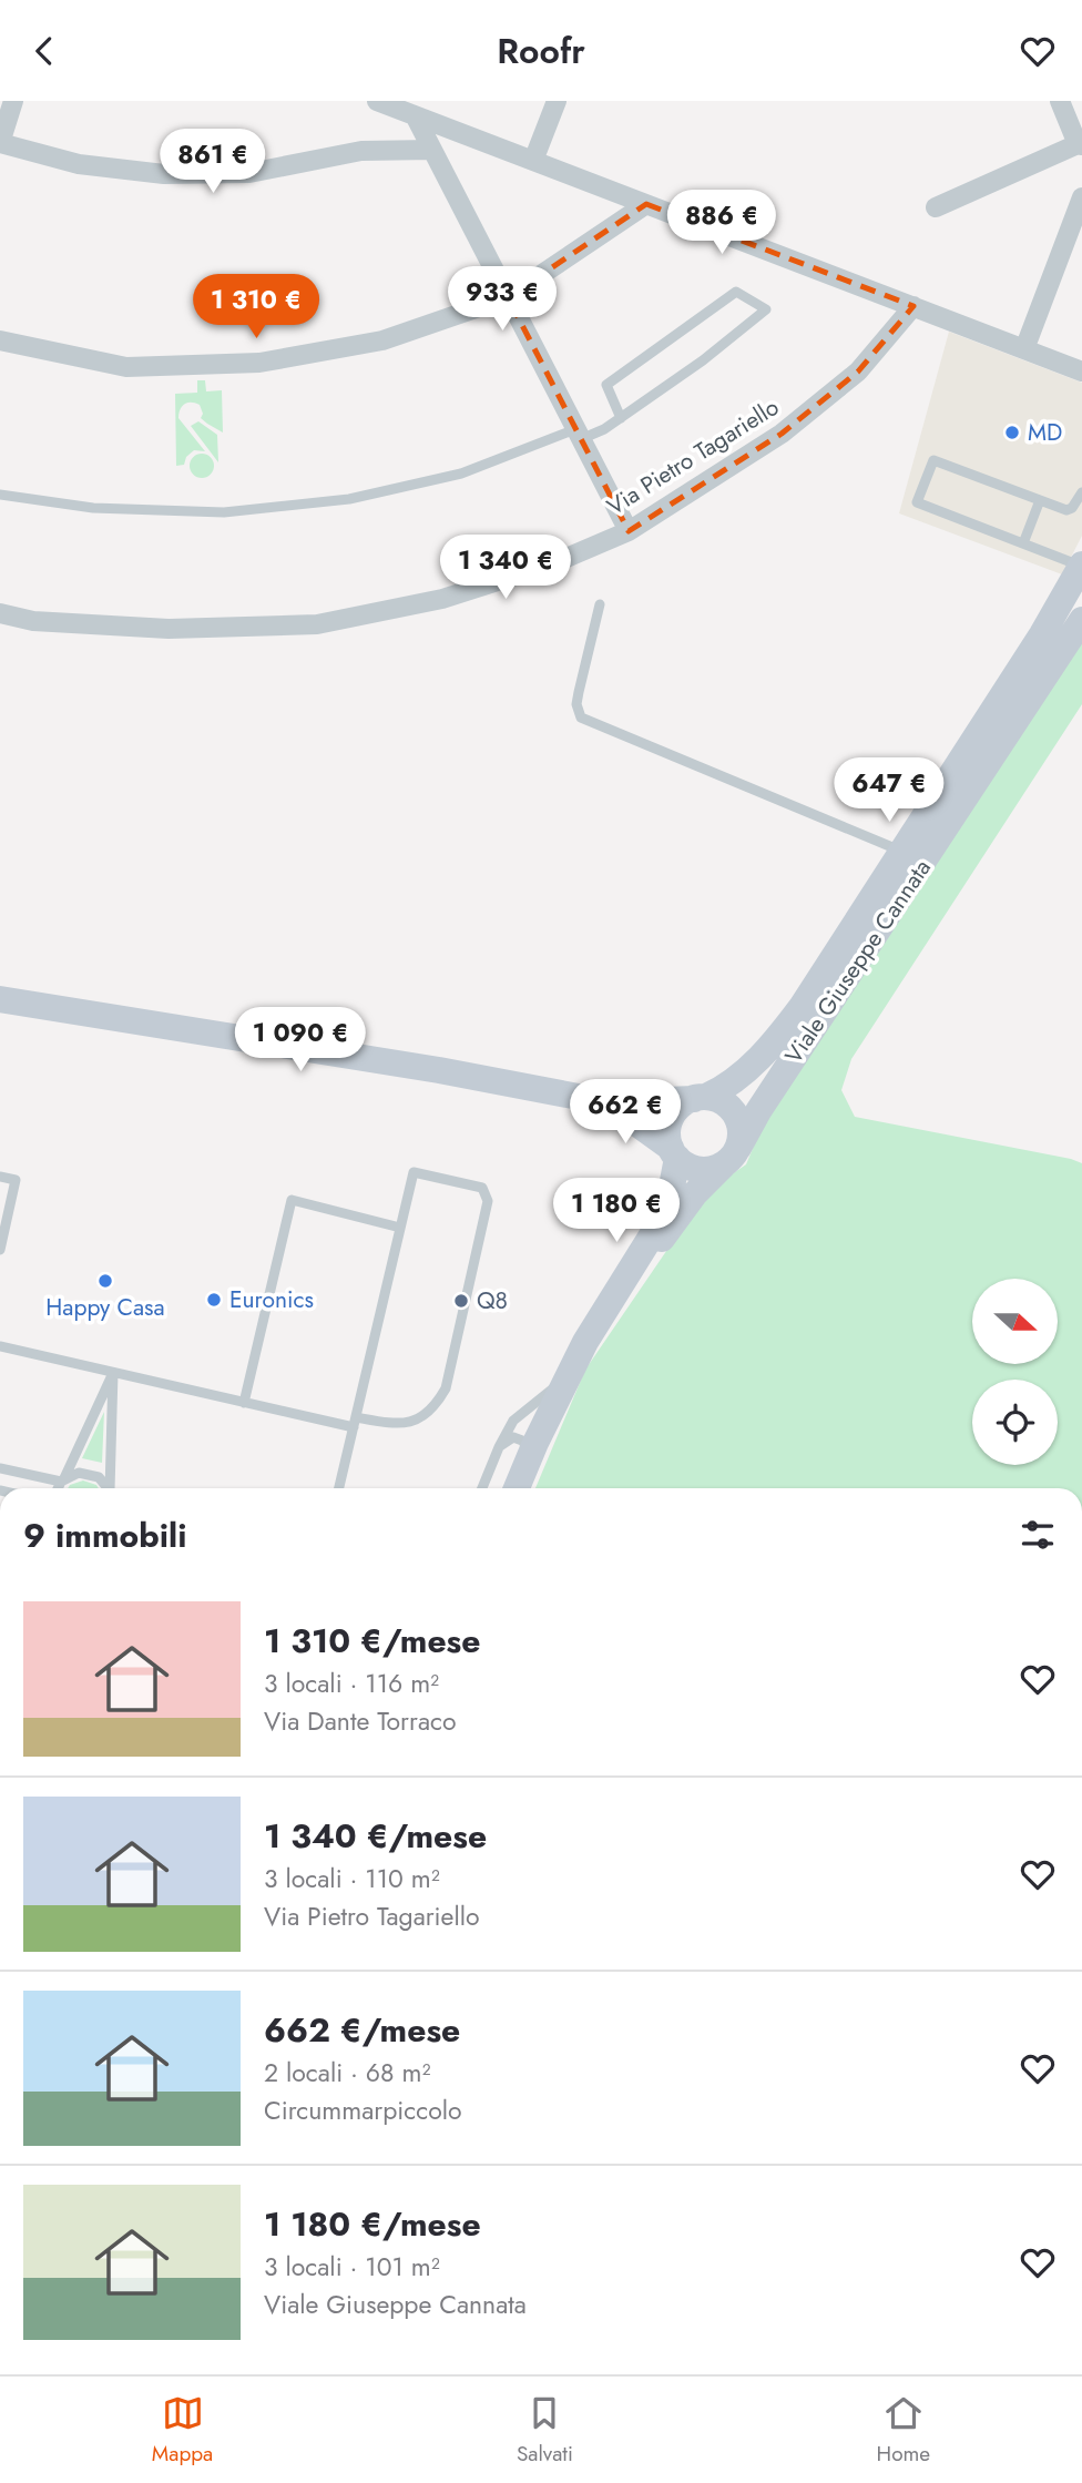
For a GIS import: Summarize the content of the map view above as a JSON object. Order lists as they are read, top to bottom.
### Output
{
  "streets": {
    "street": ["Via Pietro Tagariello", "Viale Giuseppe Cannata"]
  },
  "places": [
    "MD",
    "Happy Casa",
    "Euronics",
    "Q8"
  ],
  "north": "right",
  "page": {
    "header": "Roofr",
    "price": [
      "861 €",
      "886 €",
      "933 €",
      "1 310 €",
      "1 340 €",
      "647 €",
      "1 090 €",
      "662 €",
      "1 180 €"
    ],
    "heading": "9 immobili",
    "list": [
      {
        "name": "1 310 €/mese",
        "note": "3 locali · 116 m² · Via Dante Torraco"
      },
      {
        "name": "1 340 €/mese",
        "note": "3 locali · 110 m² · Via Pietro Tagariello"
      },
      {
        "name": "662 €/mese",
        "note": "2 locali · 68 m² · Circummarpiccolo"
      },
      {
        "name": "1 180 €/mese",
        "note": "3 locali · 101 m² · Viale Giuseppe Cannata"
      }
    ],
    "tabs": ["Mappa", "Salvati", "Home"]
  }
}
